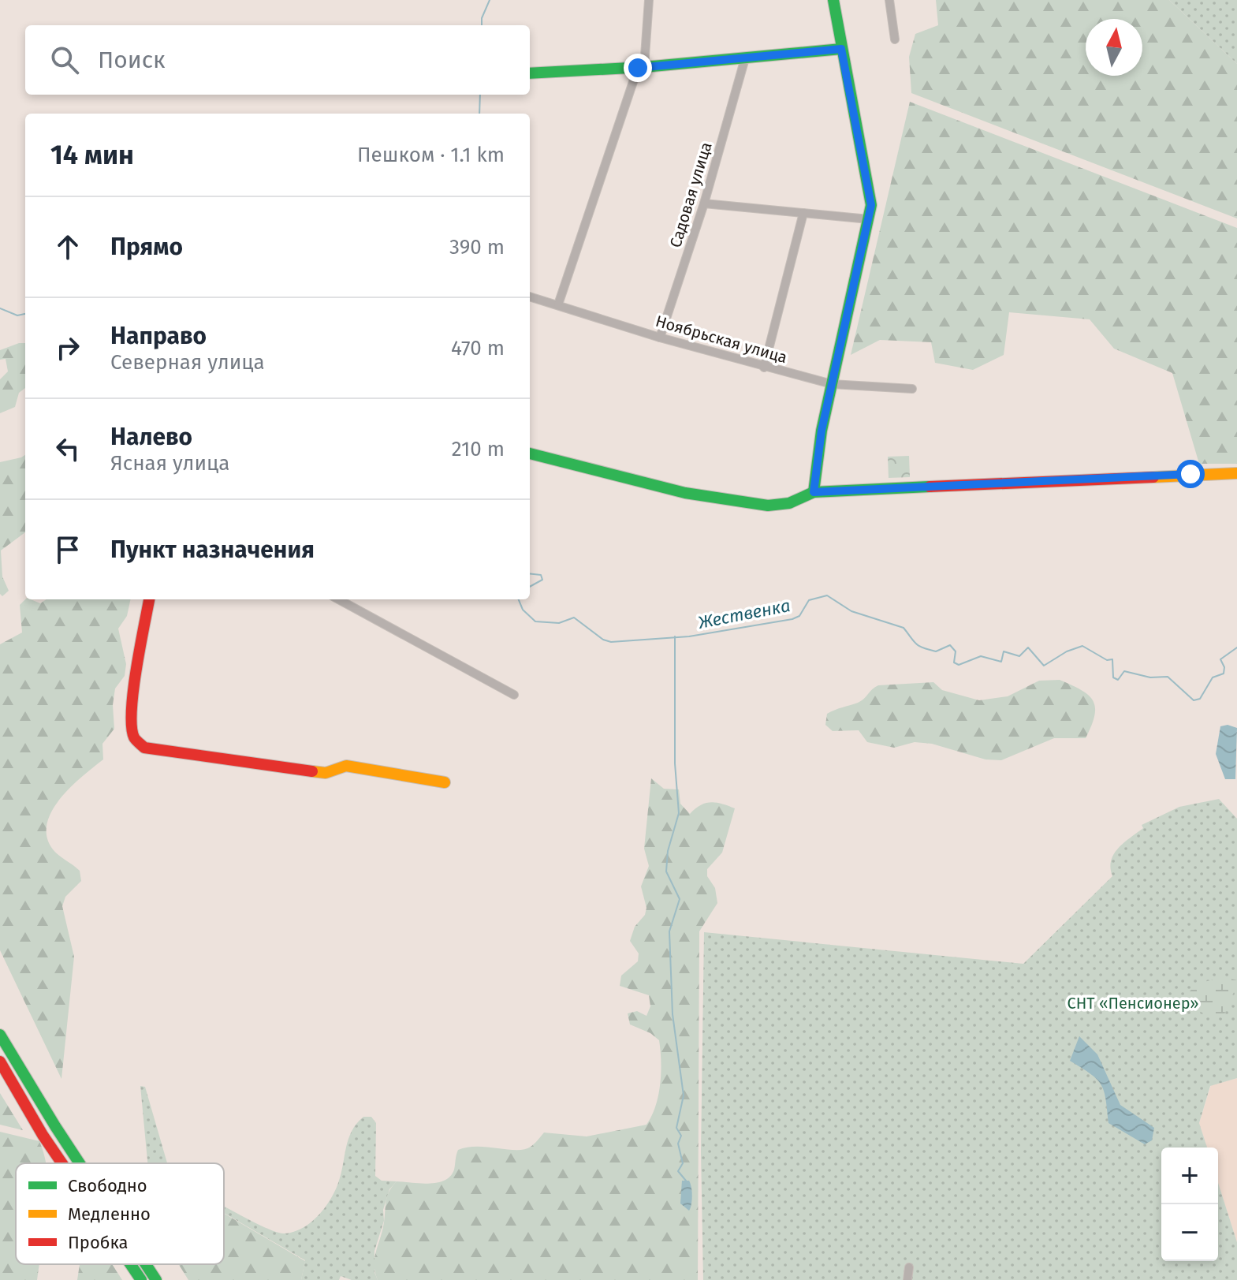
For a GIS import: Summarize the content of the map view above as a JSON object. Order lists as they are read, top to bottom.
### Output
{
  "streets": {
    "street": ["Садовая улица", "Ноябрьская улица"]
  },
  "crossings": [
    ["Садовая улица", "Ноябрьская улица"]
  ],
  "water": ["Жественка"],
  "parks": ["СНТ «Пенсионер»"],
  "legend": ["Свободно", "Медленно", "Пробка"],
  "north": "top",
  "page": {
    "search": "Поиск",
    "heading": ["14 мин", "Пешком · 1.1 km"],
    "list": [
      ["Прямо", "390 m"],
      ["Направо", "Северная улица", "470 m"],
      ["Налево", "Ясная улица", "210 m"],
      "Пункт назначения"
    ],
    "map_buttons": ["+", "−"]
  }
}
